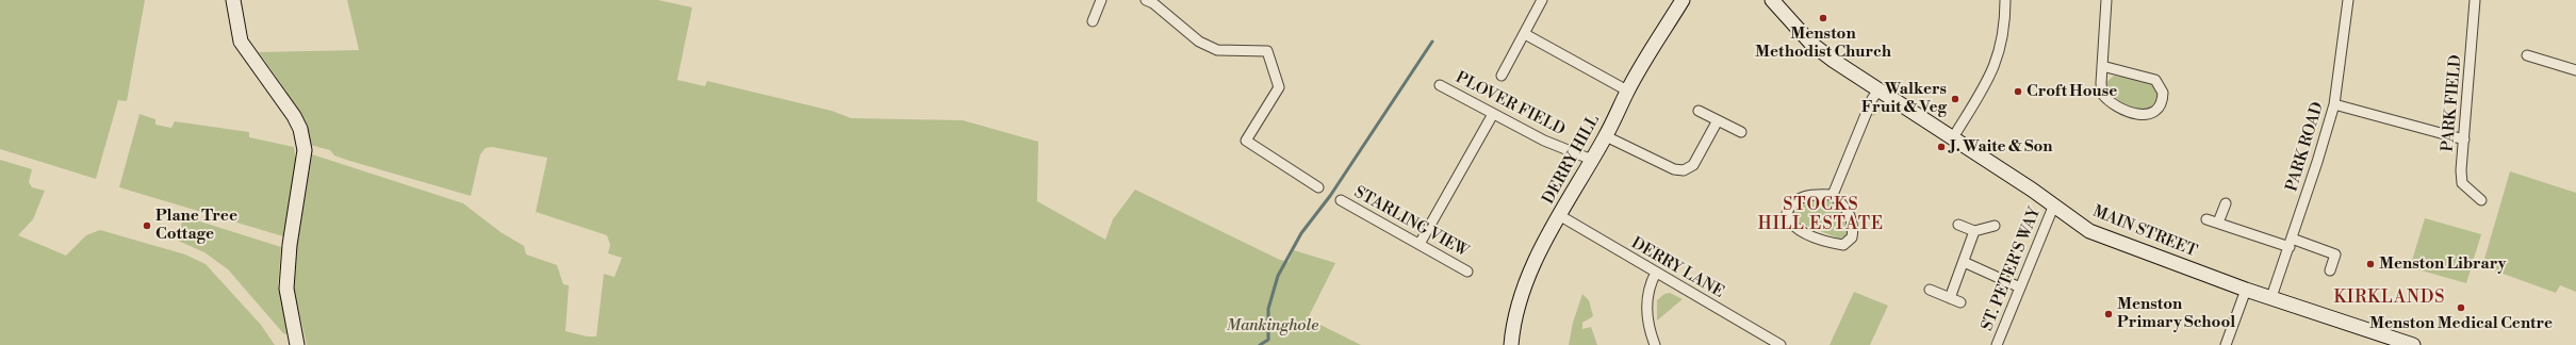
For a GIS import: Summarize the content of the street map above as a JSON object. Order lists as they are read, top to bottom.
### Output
{
  "streets": {
    "street": [
      "PARK FIELD",
      "PLOVER FIELD",
      "PARK ROAD",
      "DERRY HILL",
      "STARLING VIEW",
      "MAIN STREET",
      "DERRY LANE",
      "ST. PETER'S WAY"
    ]
  },
  "crossings": [
    ["PLOVER FIELD", "DERRY HILL"],
    ["PARK ROAD", "MAIN STREET"],
    ["DERRY HILL", "DERRY LANE"],
    ["MAIN STREET", "ST. PETER'S WAY"]
  ],
  "districts": ["STOCKS HILL ESTATE", "KIRKLANDS"],
  "parks": ["Mankinghole"],
  "places": [
    "Menston Methodist Church",
    "Croft House",
    "Walkers Fruit & Veg",
    "J. Waite & Son",
    "Plane Tree Cottage",
    "Menston Library",
    "Menston Medical Centre",
    "Menston Primary School"
  ]
}
